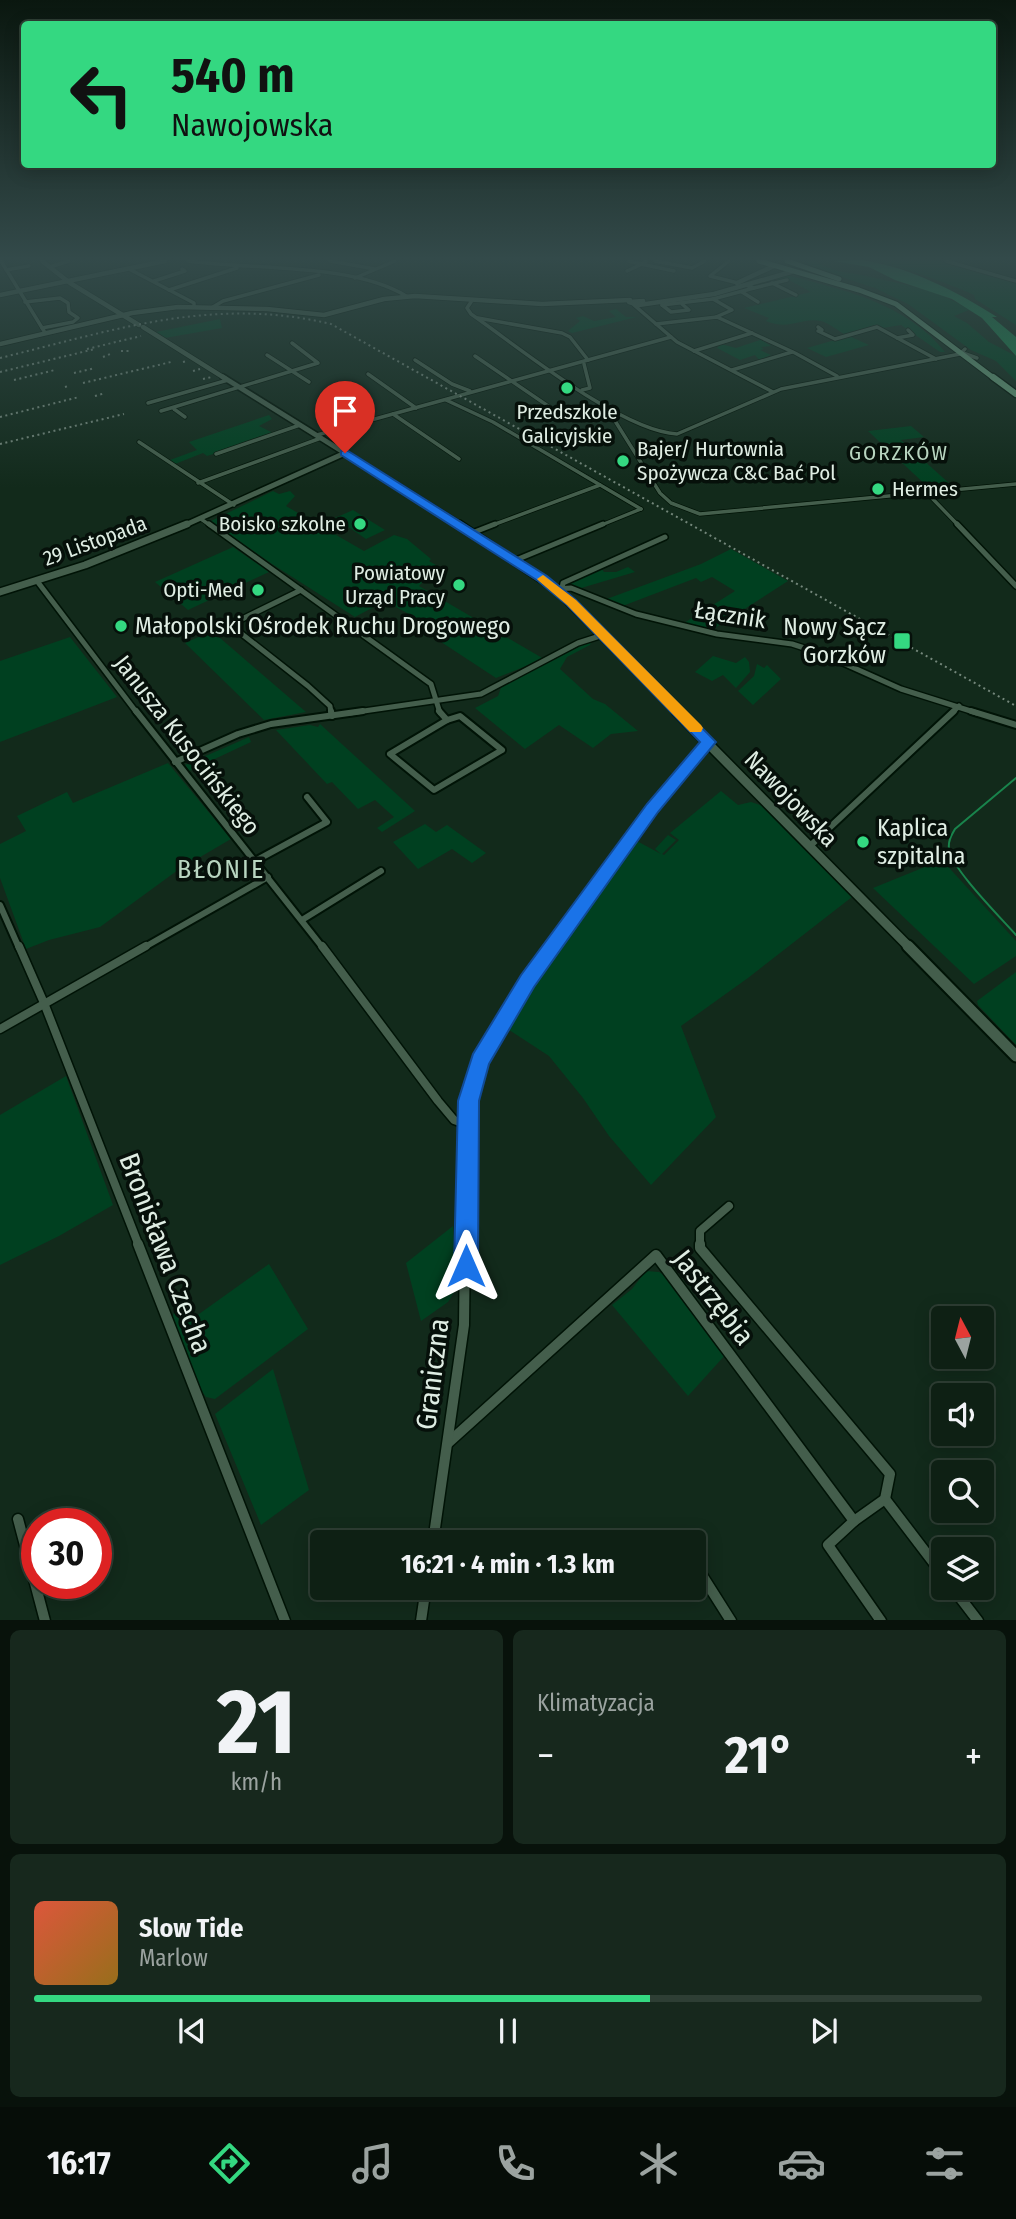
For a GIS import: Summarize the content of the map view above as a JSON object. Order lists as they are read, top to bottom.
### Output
{
  "streets": {
    "street": [
      "29 Listopada",
      "Łącznik",
      "Janusza Kusocińskiego",
      "Nawojowska",
      "Bronisława Czecha",
      "Jastrzębia",
      "Graniczna"
    ]
  },
  "crossings": [
    ["29 Listopada", "Janusza Kusocińskiego"],
    ["29 Listopada", "Nawojowska"],
    ["Łącznik", "Nawojowska"],
    ["Janusza Kusocińskiego", "Graniczna"],
    ["Nawojowska", "Graniczna"],
    ["Jastrzębia", "Graniczna"]
  ],
  "districts": ["GORZKÓW", "BŁONIE"],
  "places": {
    "other": [
      "Przedszkole Galicyjskie",
      "Bajer/ Hurtownia Spożywcza C&C Bać Pol",
      "Hermes",
      "Boisko szkolne",
      "Powiatowy Urząd Pracy",
      "Opti-Med",
      "Małopolski Ośrodek Ruchu Drogowego",
      "Kaplica szpitalna"
    ],
    "transit": ["Nowy Sącz Gorzków"]
  },
  "north": "top",
  "page": {
    "turn": ["540 m", "Nawojowska"],
    "limit": "30",
    "trip": "16:21 · 4 min · 1.3 km",
    "tile": [
      ["21", "km/h"],
      "Klimatyzacja"
    ],
    "heat": ["−", "21°", "+"],
    "song": ["Slow Tide", "Marlow"],
    "tabs": "16:17"
  }
}
